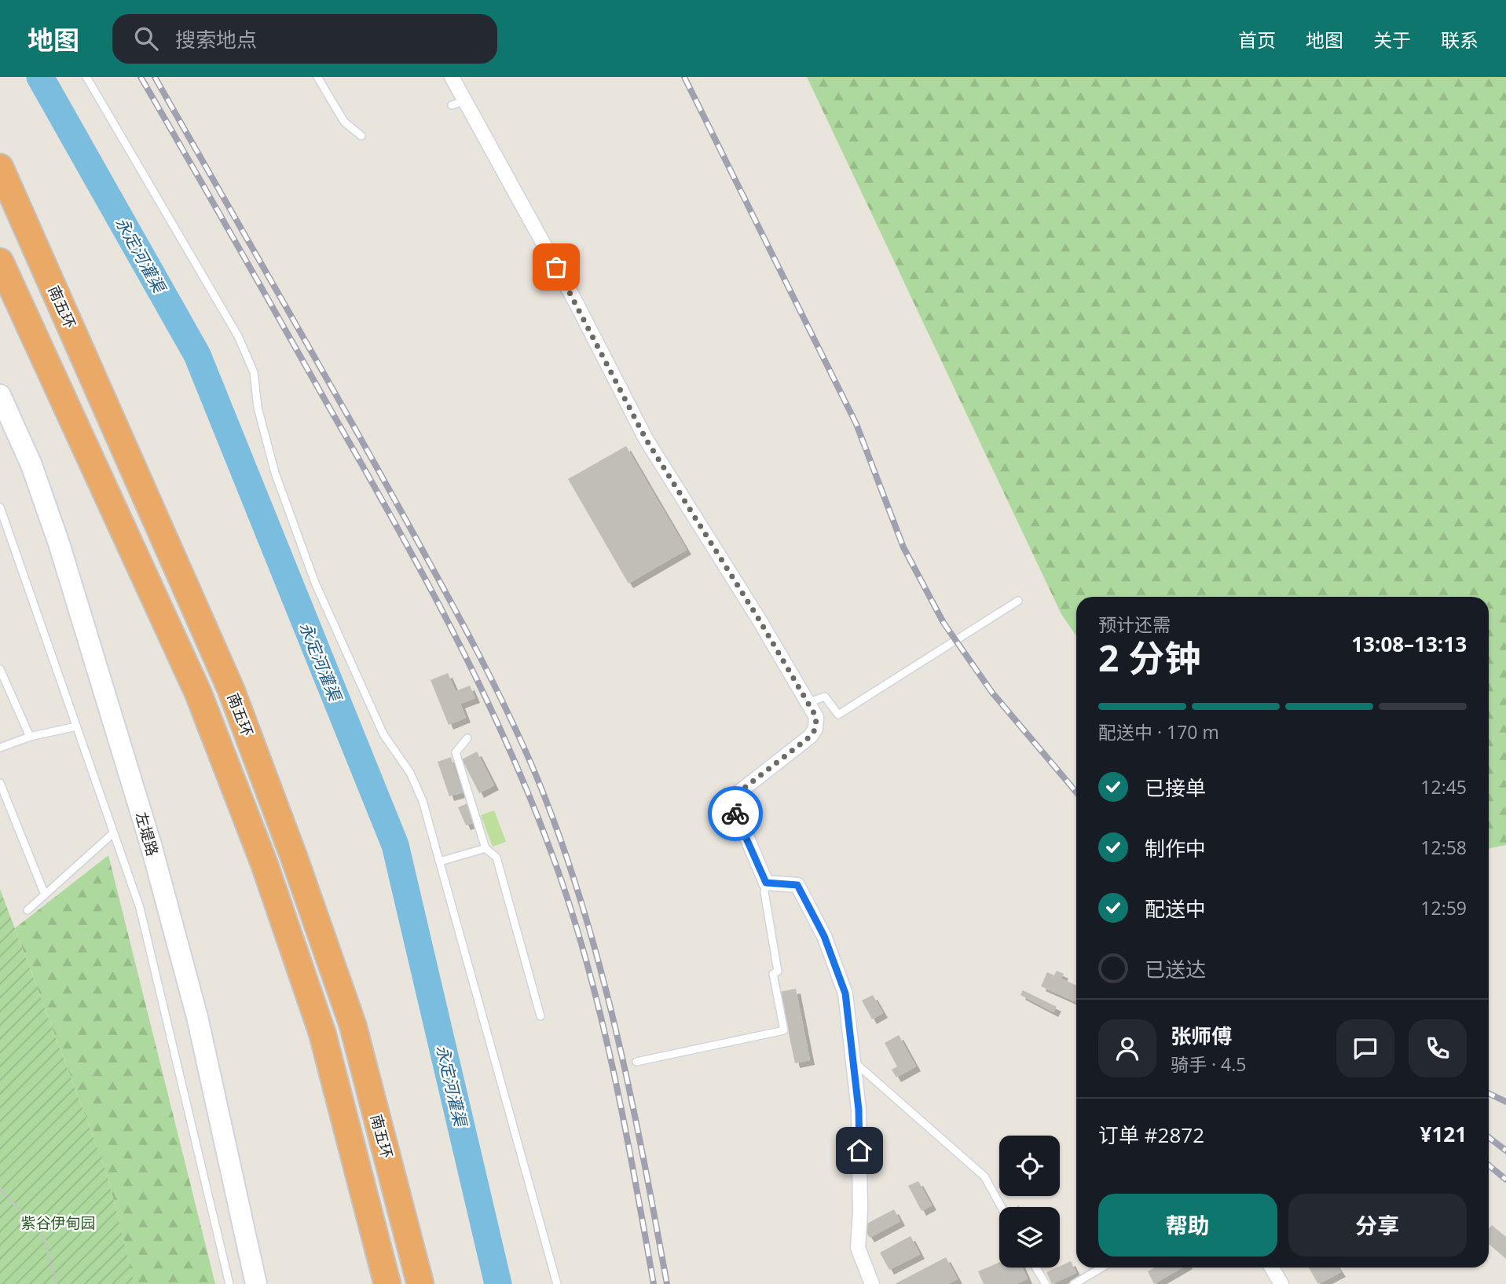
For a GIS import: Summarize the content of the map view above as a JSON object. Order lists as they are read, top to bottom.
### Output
{
  "streets": {
    "highway": ["南五环"],
    "main road": ["左堤路"]
  },
  "water": ["永定河灌渠"],
  "parks": ["紫谷伊甸园"],
  "page": {
    "header": "地图",
    "search": "搜索地点",
    "nav": [
      "首页",
      "地图",
      "关于",
      "联系"
    ],
    "heading": ["2 分钟", "预计还需", "13:08–13:13"],
    "panel": [
      "张师傅",
      "骑手 · 4.5",
      "订单 #2872",
      "¥121"
    ],
    "bar": "配送中 · 170 m",
    "list": [
      ["已接单", "12:45"],
      ["制作中", "12:58"],
      ["配送中", "12:59"],
      "已送达"
    ],
    "buttons": ["帮助", "分享"]
  }
}
